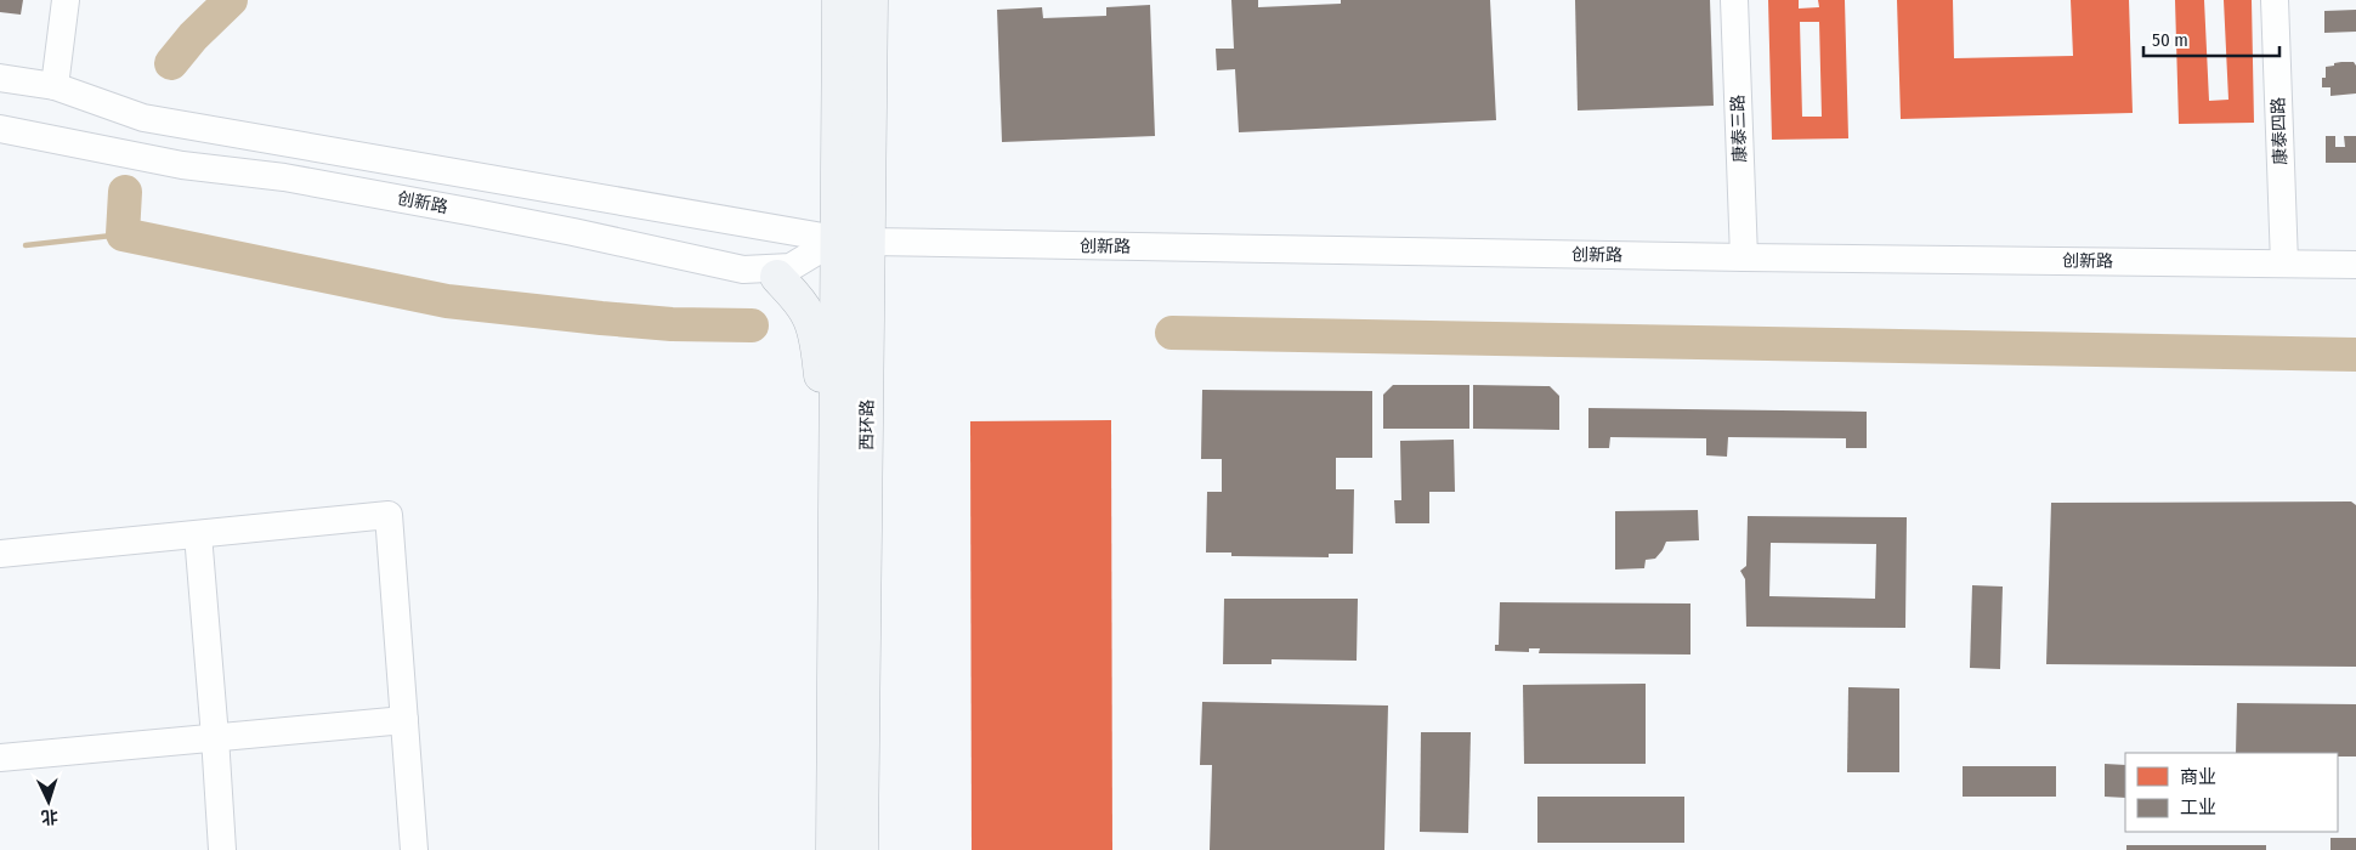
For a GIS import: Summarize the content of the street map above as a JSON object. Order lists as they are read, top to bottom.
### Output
{
  "streets": {
    "main road": ["西环路"],
    "street": ["康泰三路", "康泰四路", "创新路"]
  },
  "crossings": [
    ["康泰三路", "创新路"],
    ["康泰四路", "创新路"],
    ["创新路", "西环路"]
  ],
  "legend": ["商业", "工业"],
  "scale_bar": "50 m",
  "north": "bottom"
}
